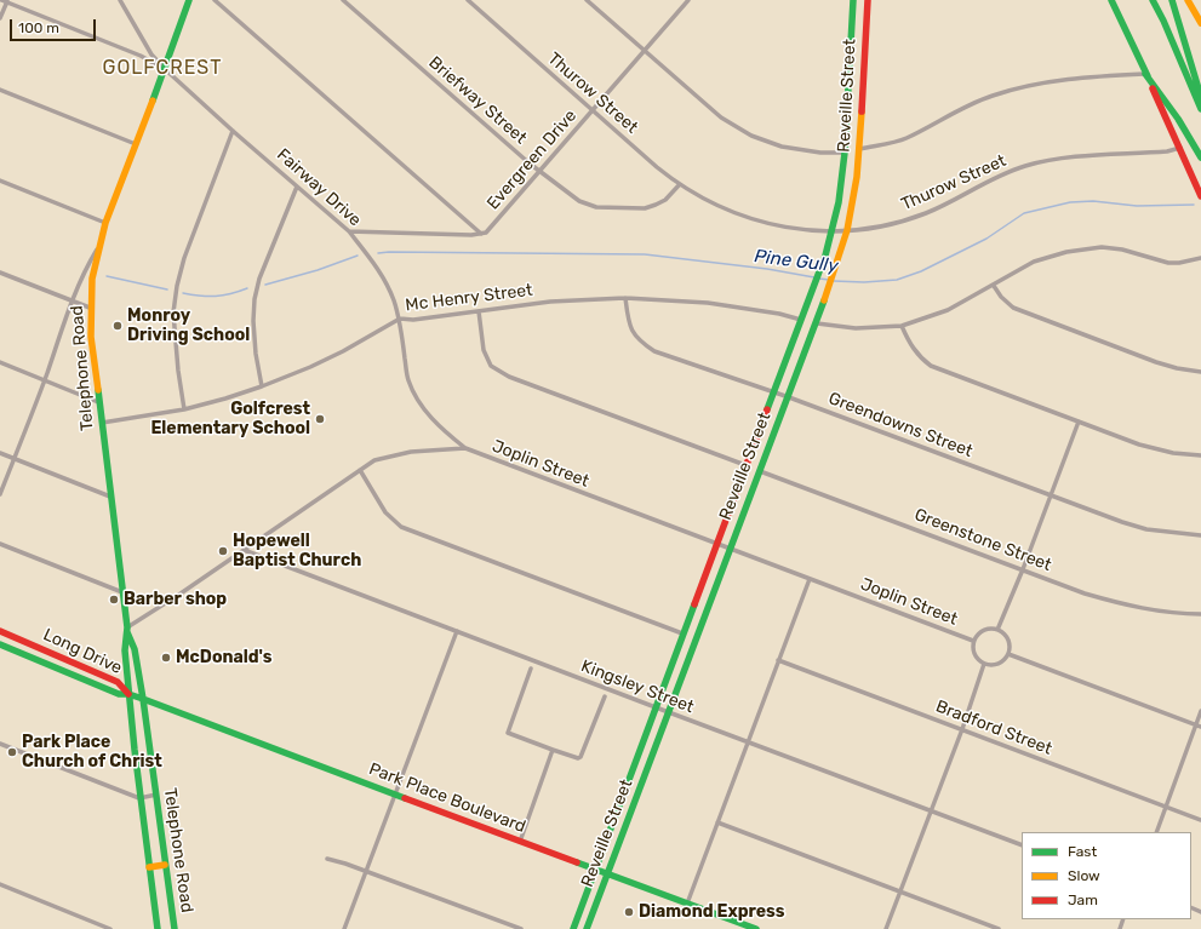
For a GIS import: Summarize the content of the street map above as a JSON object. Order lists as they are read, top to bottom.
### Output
{
  "streets": {
    "main road": [
      "Reveille Street",
      "Telephone Road",
      "Long Drive",
      "Park Place Boulevard"
    ],
    "street": [
      "Thurow Street",
      "Briefway Street",
      "Evergreen Drive",
      "Fairway Drive",
      "Mc Henry Street",
      "Greendowns Street",
      "Joplin Street",
      "Greenstone Street",
      "Kingsley Street",
      "Bradford Street"
    ]
  },
  "crossings": [
    ["Thurow Street", "Reveille Street"],
    ["Thurow Street", "Briefway Street"],
    ["Thurow Street", "Evergreen Drive"],
    ["Reveille Street", "Mc Henry Street"],
    ["Reveille Street", "Greendowns Street"],
    ["Reveille Street", "Joplin Street"],
    ["Reveille Street", "Greenstone Street"],
    ["Reveille Street", "Kingsley Street"],
    ["Reveille Street", "Park Place Boulevard"],
    ["Briefway Street", "Evergreen Drive"],
    ["Fairway Drive", "Mc Henry Street"],
    ["Fairway Drive", "Telephone Road"],
    ["Fairway Drive", "Joplin Street"],
    ["Mc Henry Street", "Telephone Road"],
    ["Mc Henry Street", "Greendowns Street"],
    ["Telephone Road", "Joplin Street"],
    ["Telephone Road", "Long Drive"],
    ["Telephone Road", "Park Place Boulevard"],
    ["Joplin Street", "Kingsley Street"],
    ["Long Drive", "Park Place Boulevard"]
  ],
  "districts": ["GOLFCREST"],
  "water": ["Pine Gully"],
  "places": [
    "Monroy Driving School",
    "Golfcrest Elementary School",
    "Hopewell Baptist Church",
    "Barber shop",
    "McDonald's",
    "Park Place Church of Christ",
    "Diamond Express"
  ],
  "legend": ["Fast", "Slow", "Jam"],
  "scale_bar": "100 m"
}
